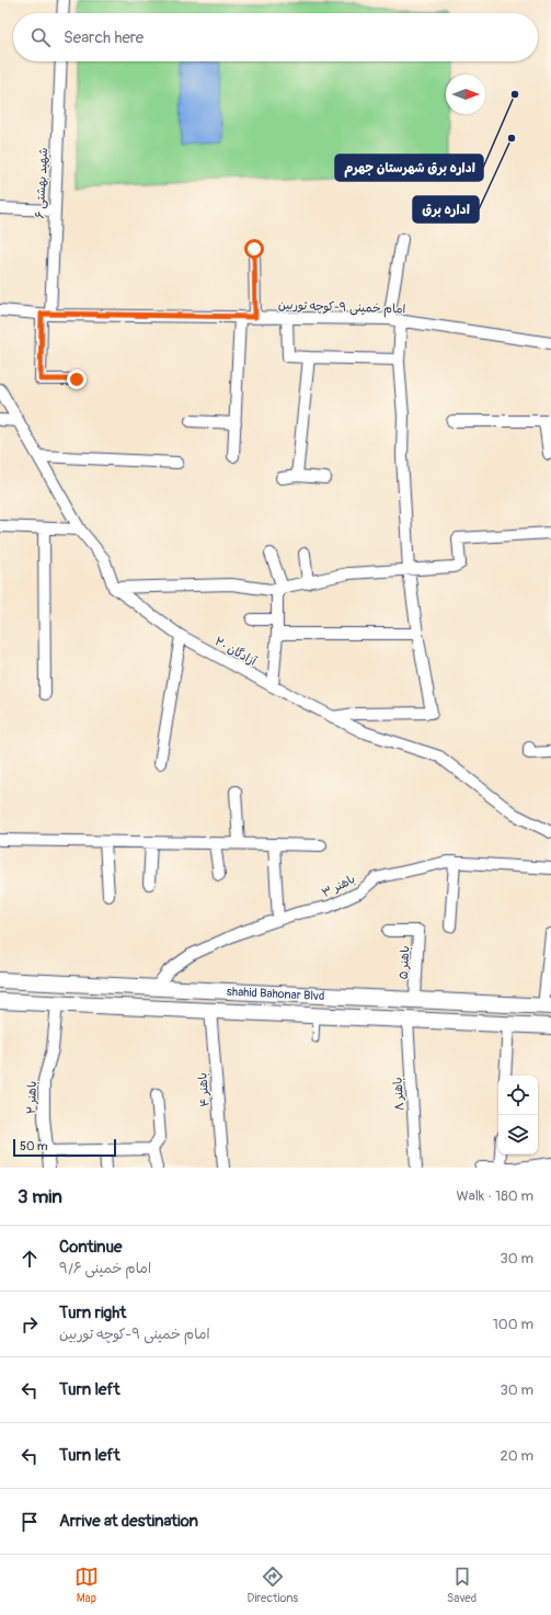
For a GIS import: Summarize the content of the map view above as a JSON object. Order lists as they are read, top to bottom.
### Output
{
  "streets": {
    "main road": ["shahid Bahonar Blvd"],
    "street": [
      "شهید بهشتی ۶",
      "امام خمینی ۹-کوچه توربین",
      "آزادگان ۲۰",
      "باهنر ۳",
      "باهنر ۵",
      "باهنر ۴",
      "باهنر ۸",
      "باهنر ۲"
    ]
  },
  "crossings": [
    ["شهید بهشتی ۶", "امام خمینی ۹-کوچه توربین"],
    ["باهنر ۳", "shahid Bahonar Blvd"],
    ["باهنر ۵", "shahid Bahonar Blvd"],
    ["shahid Bahonar Blvd", "باهنر ۴"],
    ["shahid Bahonar Blvd", "باهنر ۸"],
    ["shahid Bahonar Blvd", "باهنر ۲"]
  ],
  "places": ["اداره برق شهرستان جهرم", "اداره برق"],
  "scale_bar": "50 m",
  "north": "right",
  "page": {
    "search": "Search here",
    "scale": "50 m",
    "heading": ["3 min", "Walk · 180 m"],
    "list": [
      ["Continue", "امام خمینی ۹/۶", "30 m"],
      ["Turn right", "امام خمینی ۹-کوچه توربین", "100 m"],
      ["Turn left", "30 m"],
      ["Turn left", "20 m"],
      "Arrive at destination"
    ],
    "nav": ["Map", "Directions", "Saved"]
  }
}
